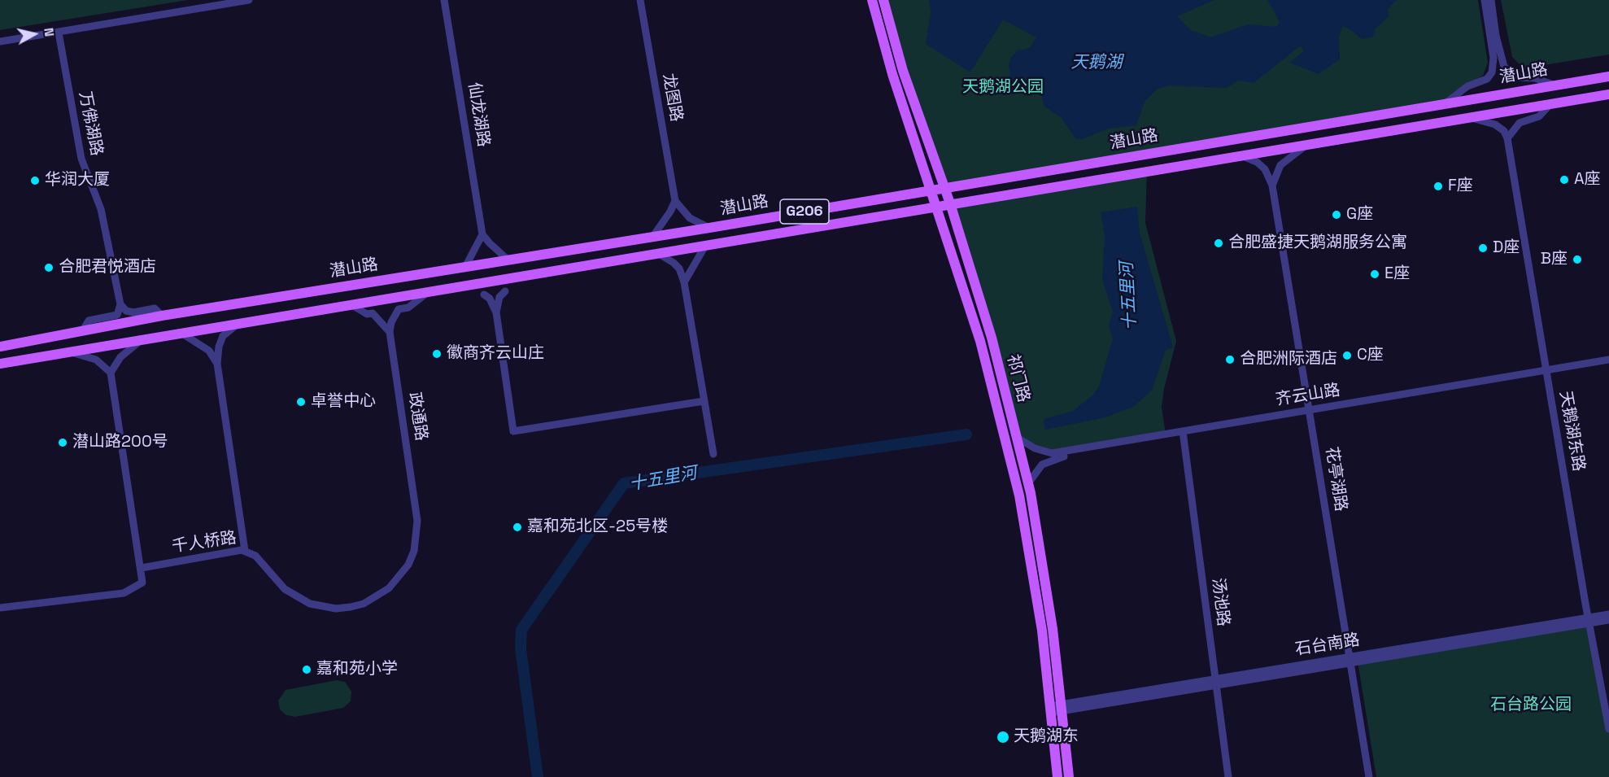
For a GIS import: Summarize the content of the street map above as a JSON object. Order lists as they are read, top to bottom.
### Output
{
  "streets": {
    "main road": ["潜山路", "G206", "祁门路"],
    "street": [
      "龙图路",
      "仙龙湖路",
      "万佛湖路",
      "齐云山路",
      "政通路",
      "天鹅湖东路",
      "花亭湖路",
      "千人桥路",
      "汤池路",
      "石台南路"
    ]
  },
  "crossings": [
    ["潜山路", "祁门路"],
    ["潜山路", "花亭湖路"],
    ["祁门路", "齐云山路"],
    ["祁门路", "石台南路"],
    ["齐云山路", "天鹅湖东路"],
    ["齐云山路", "花亭湖路"],
    ["齐云山路", "汤池路"],
    ["政通路", "千人桥路"],
    ["天鹅湖东路", "石台南路"],
    ["花亭湖路", "石台南路"],
    ["汤池路", "石台南路"]
  ],
  "water": ["天鹅湖", "十五里河"],
  "parks": ["天鹅湖公园", "石台路公园"],
  "places": [
    "A座",
    "华润大厦",
    "F座",
    "G座",
    "合肥盛捷天鹅湖服务公寓",
    "D座",
    "B座",
    "合肥君悦酒店",
    "E座",
    "徽商齐云山庄",
    "C座",
    "合肥洲际酒店",
    "卓誉中心",
    "潜山路200号",
    "嘉和苑北区-25号楼",
    "嘉和苑小学",
    "天鹅湖东"
  ],
  "north": "right"
}
